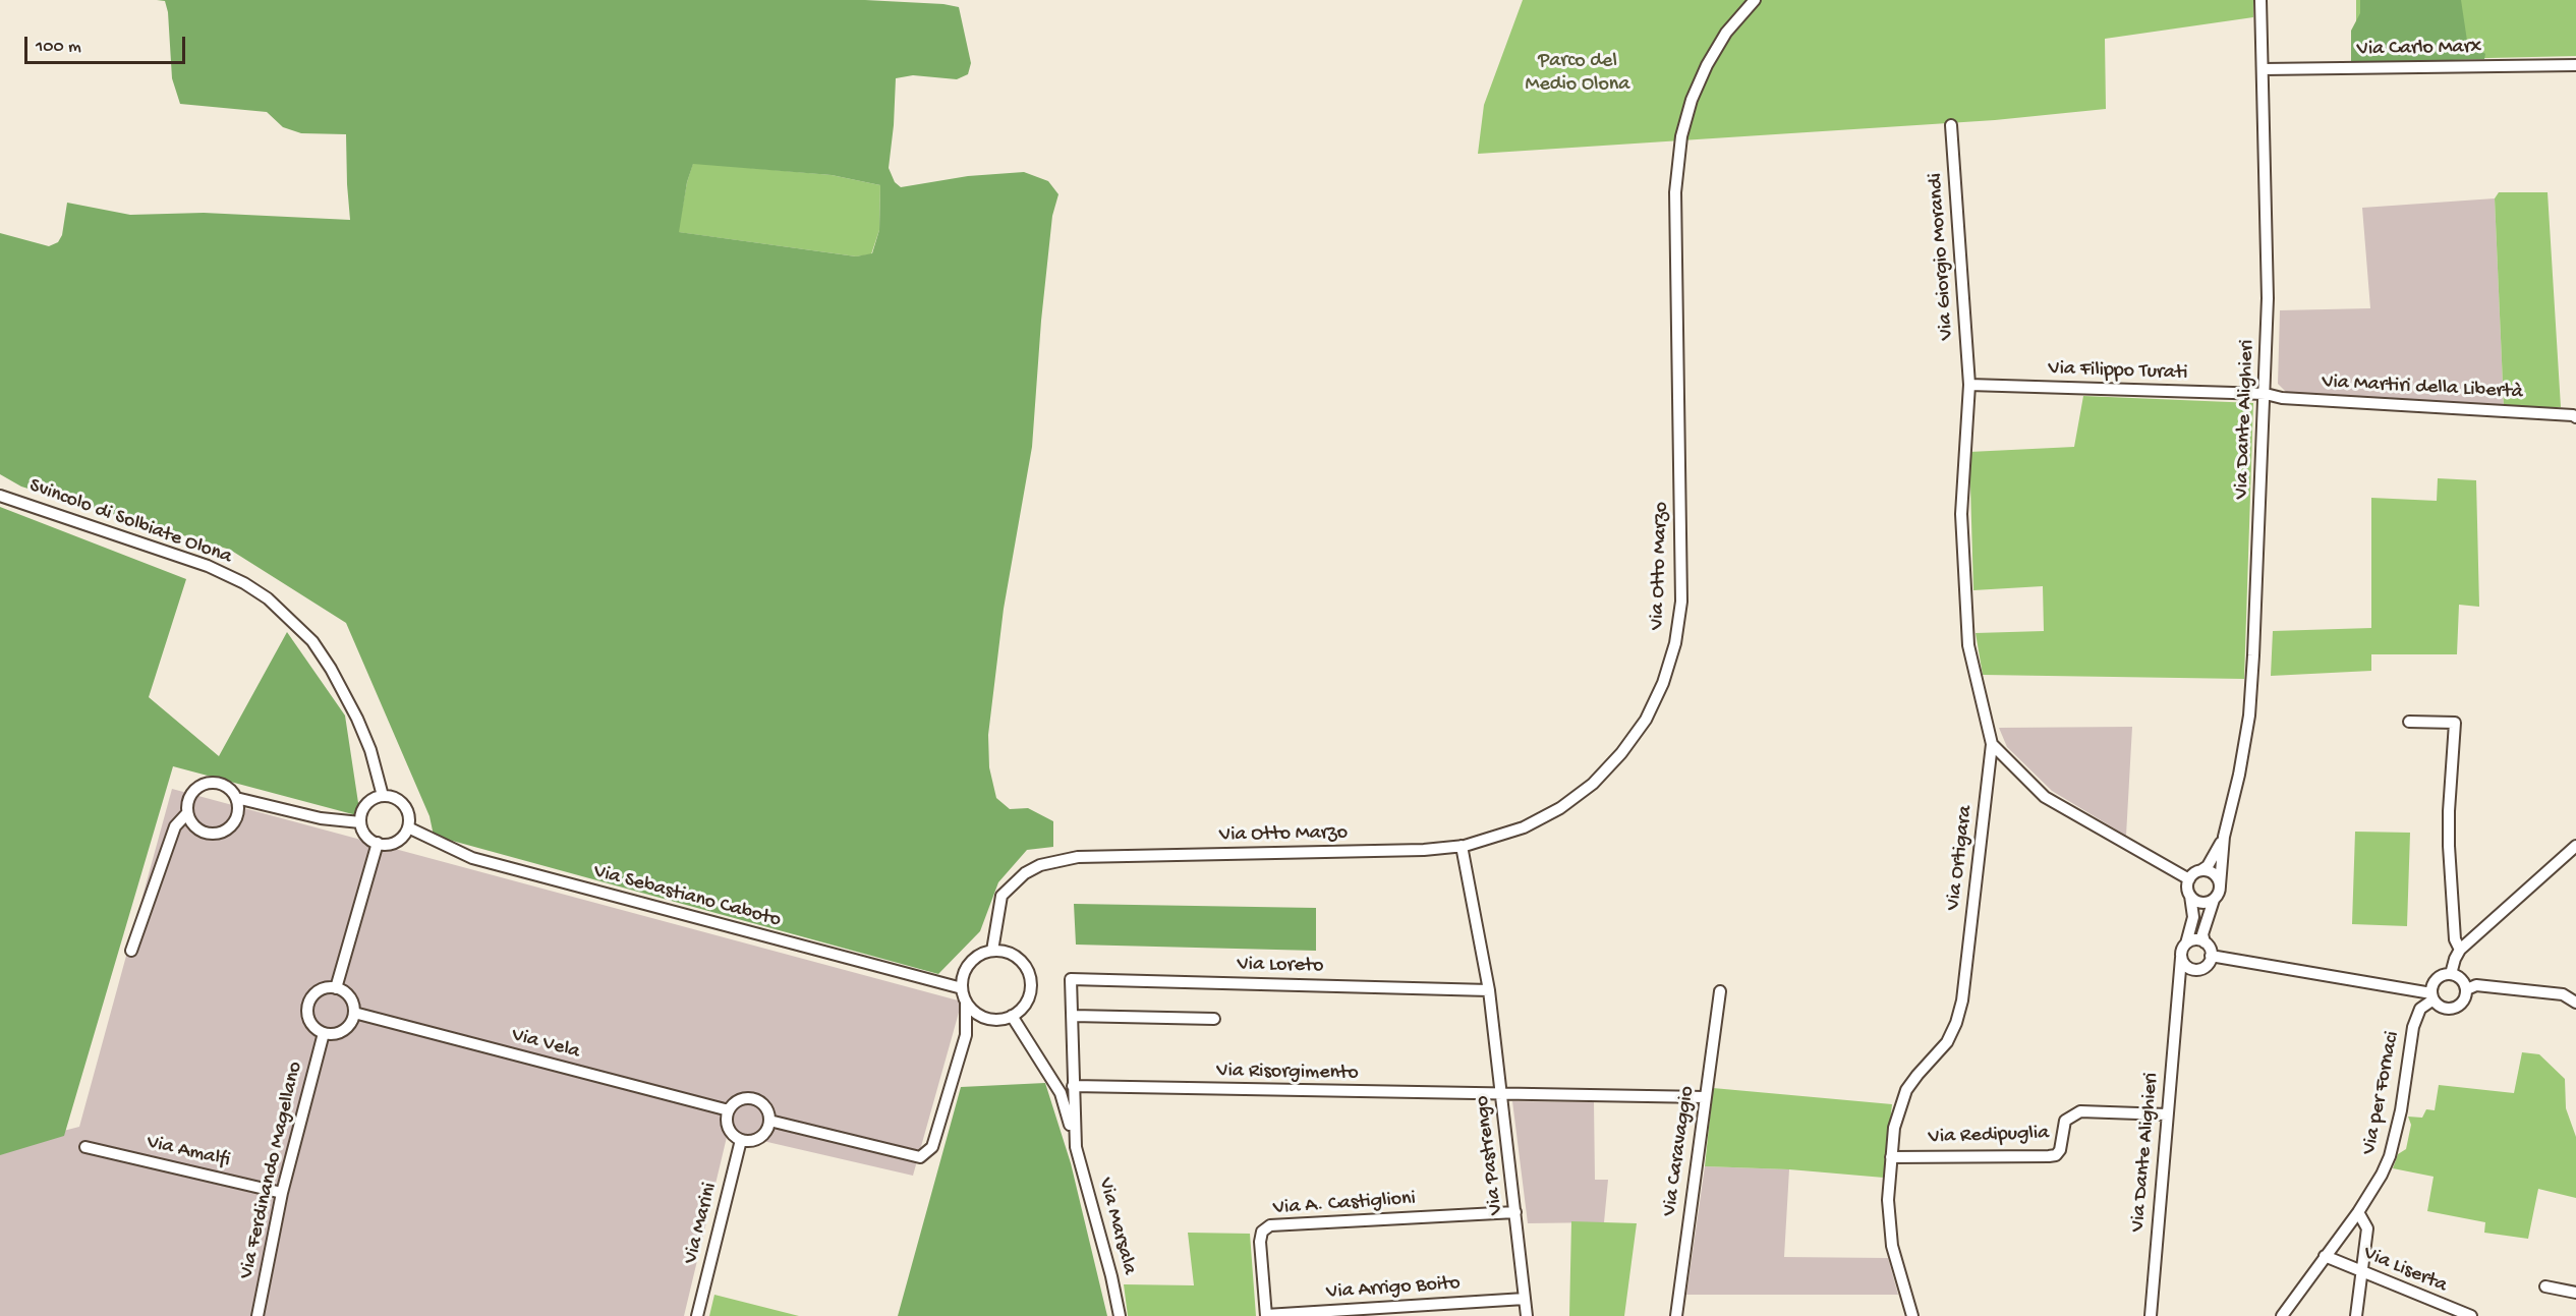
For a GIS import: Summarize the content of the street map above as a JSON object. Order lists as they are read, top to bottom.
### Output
{
  "streets": {
    "street": [
      "Via Carlo Marx",
      "Via Giorgio Morandi",
      "Via Filippo Turati",
      "Via Martiri della Libertà",
      "Via Dante Alighieri",
      "Svincolo di Solbiate Olona",
      "Via Otto Marzo",
      "Via Ortigara",
      "Via Sebastiano Caboto",
      "Via Loreto",
      "Via Vela",
      "Via Risorgimento",
      "Via per Fornaci",
      "Via Redipuglia",
      "Via Caravaggio",
      "Via Amalfi",
      "Via Pastrengo",
      "Via Ferdinando Magellano",
      "Via A. Castiglioni",
      "Via Marini",
      "Via Marsala",
      "Via Liserta",
      "Via Arrigo Boito"
    ]
  },
  "crossings": [
    ["Via Carlo Marx", "Via Dante Alighieri"],
    ["Via Giorgio Morandi", "Via Filippo Turati"],
    ["Via Giorgio Morandi", "Via Ortigara"],
    ["Via Filippo Turati", "Via Martiri della Libertà"],
    ["Via Filippo Turati", "Via Dante Alighieri"],
    ["Via Filippo Turati", "Via Ortigara"],
    ["Via Martiri della Libertà", "Via Dante Alighieri"],
    ["Via Dante Alighieri", "Via Redipuglia"],
    ["Svincolo di Solbiate Olona", "Via Sebastiano Caboto"],
    ["Via Otto Marzo", "Via Sebastiano Caboto"],
    ["Via Otto Marzo", "Via Pastrengo"],
    ["Via Otto Marzo", "Via Marsala"],
    ["Via Ortigara", "Via Redipuglia"],
    ["Via Sebastiano Caboto", "Via Marsala"],
    ["Via Loreto", "Via Pastrengo"],
    ["Via Loreto", "Via Marsala"],
    ["Via Vela", "Via Ferdinando Magellano"],
    ["Via Vela", "Via Marini"],
    ["Via Risorgimento", "Via Caravaggio"],
    ["Via Risorgimento", "Via Pastrengo"],
    ["Via Risorgimento", "Via Marsala"],
    ["Via per Fornaci", "Via Liserta"],
    ["Via Amalfi", "Via Ferdinando Magellano"],
    ["Via Pastrengo", "Via A. Castiglioni"],
    ["Via Pastrengo", "Via Arrigo Boito"],
    ["Via A. Castiglioni", "Via Arrigo Boito"]
  ],
  "parks": ["Parco del Medio Olona"],
  "scale_bar": "100 m"
}
